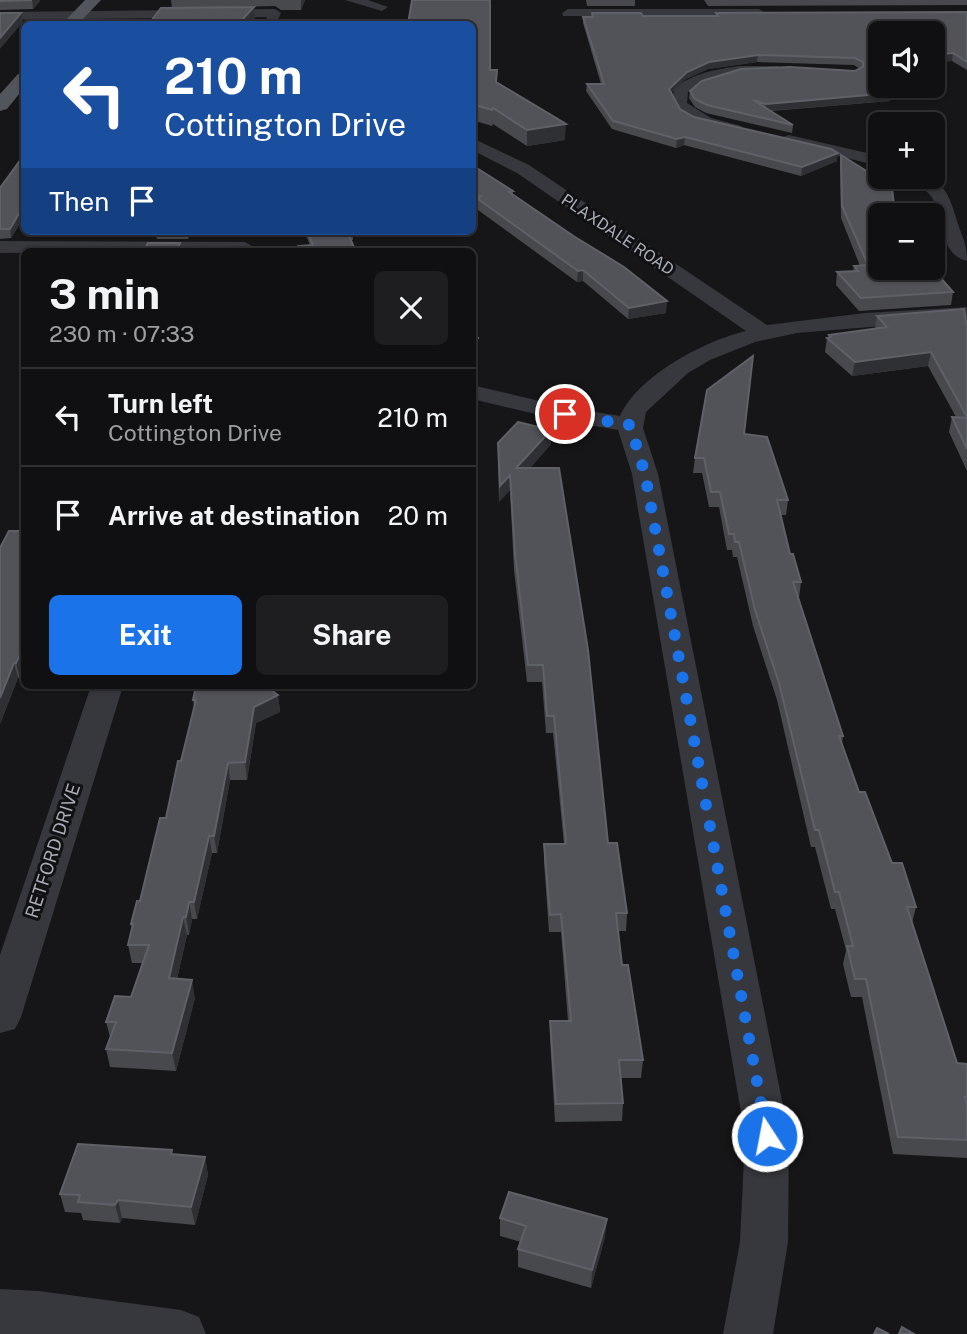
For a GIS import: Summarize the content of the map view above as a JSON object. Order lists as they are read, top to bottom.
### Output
{
  "streets": {
    "street": ["PLAXDALE ROAD", "RETFORD DRIVE"]
  },
  "page": {
    "map_buttons": ["+", "−"],
    "turn": ["210 m", "Cottington Drive"],
    "then": "Then",
    "heading": ["3 min", "230 m · 07:33"],
    "list": [
      {
        "name": "Turn left",
        "note": "Cottington Drive",
        "value": "210 m"
      },
      {
        "name": "Arrive at destination",
        "value": "20 m"
      }
    ],
    "buttons": ["Exit", "Share"]
  }
}
